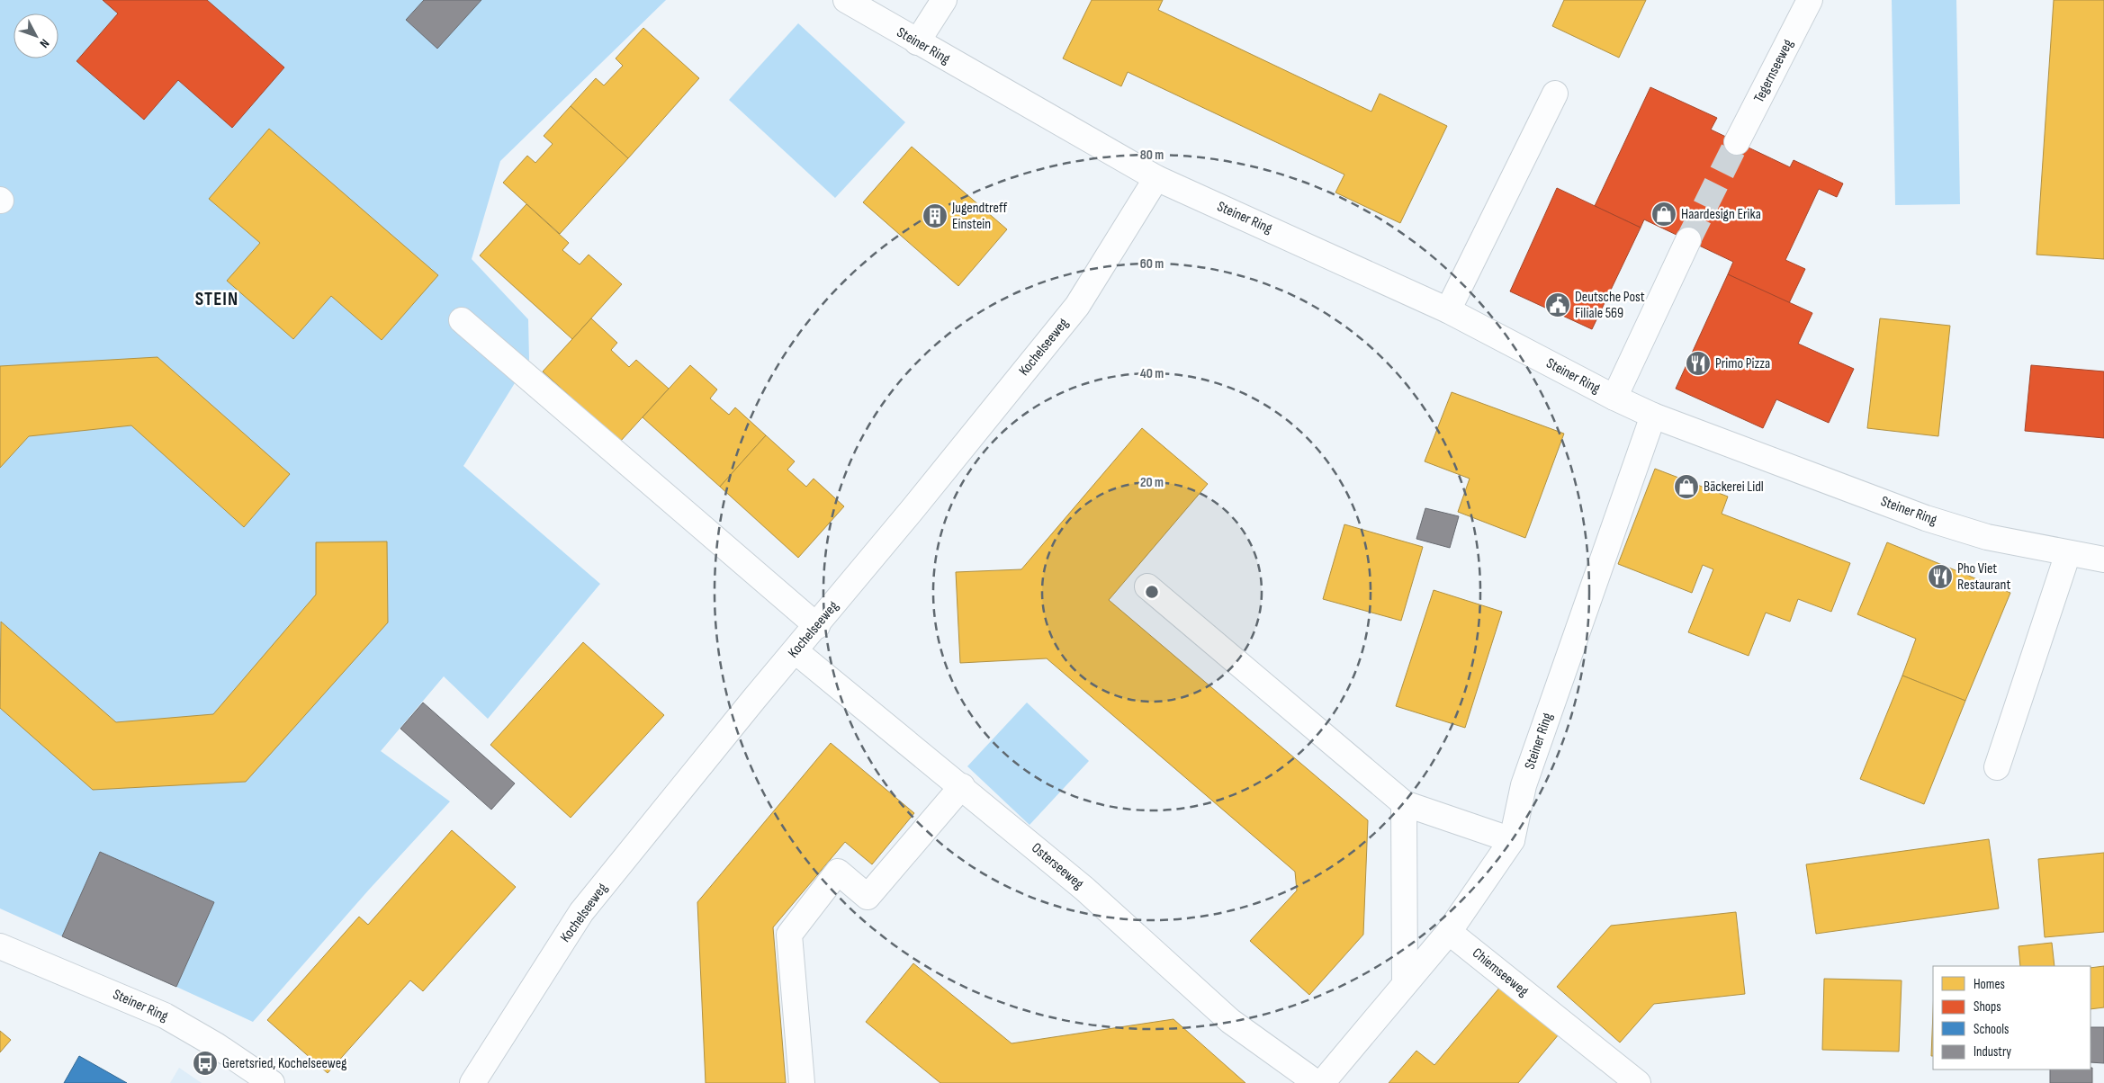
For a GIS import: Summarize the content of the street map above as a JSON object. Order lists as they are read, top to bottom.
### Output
{
  "streets": {
    "street": [
      "Steiner Ring",
      "Tegernseeweg",
      "Kochelseeweg",
      "Osterseeweg",
      "Chiemseeweg"
    ]
  },
  "crossings": [
    ["Steiner Ring", "Kochelseeweg"],
    ["Kochelseeweg", "Osterseeweg"]
  ],
  "districts": ["STEIN"],
  "places": {
    "shop": ["Haardesign Erika", "Bäckerei Lidl"],
    "building": ["Jugendtreff Einstein"],
    "public building": ["Deutsche Post Filiale 569"],
    "restaurant": ["Primo Pizza", "Pho Viet Restaurant"],
    "bus stop": ["Geretsried, Kochelseeweg"]
  },
  "legend": [
    "Homes",
    "Shops",
    "Schools",
    "Industry"
  ],
  "north": "bottom right",
  "rings": [
    "80 m",
    "60 m",
    "40 m",
    "20 m"
  ]
}
